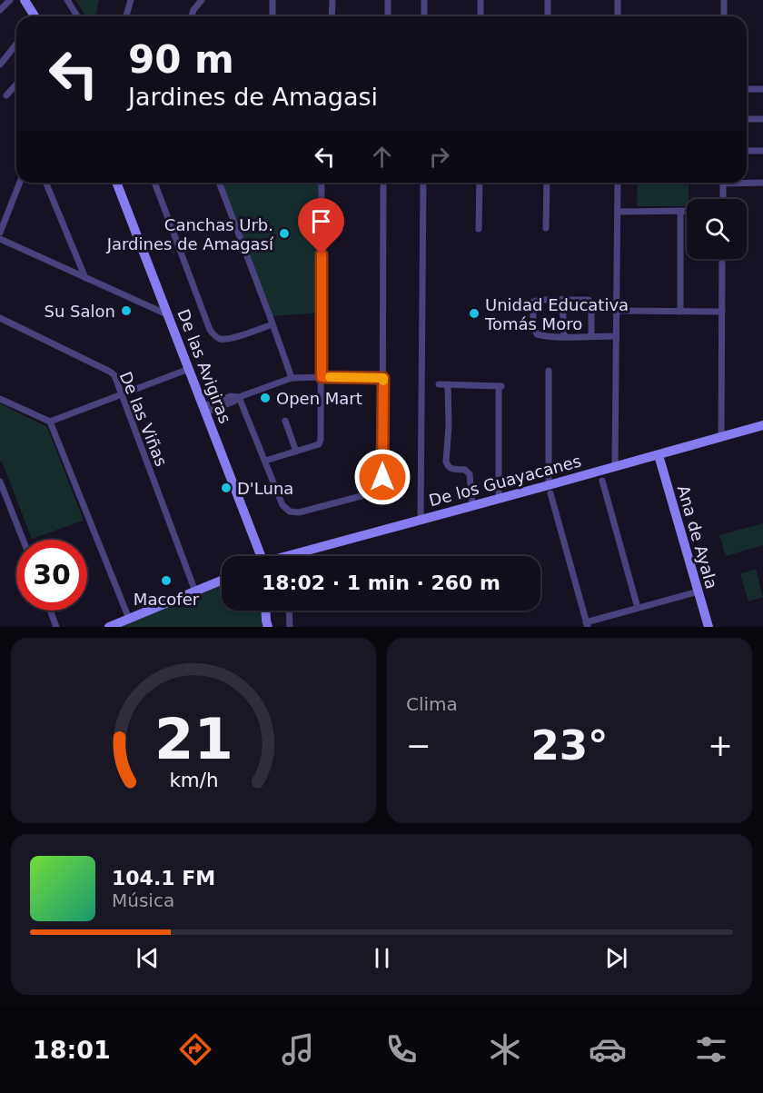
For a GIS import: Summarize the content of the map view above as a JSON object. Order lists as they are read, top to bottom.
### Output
{
  "streets": {
    "street": [
      "De las Avigiras",
      "De las Viñas",
      "De los Guayacanes",
      "Ana de Ayala"
    ]
  },
  "crossings": [
    ["De los Guayacanes", "Ana de Ayala"]
  ],
  "places": [
    "Canchas Urb. Jardines de Amagasí",
    "Su Salon",
    "Unidad Educativa Tomás Moro",
    "Open Mart",
    "D'Luna",
    "Macofer"
  ],
  "page": {
    "turn": ["90 m", "Jardines de Amagasi"],
    "limit": "30",
    "trip": "18:02 · 1 min · 260 m",
    "tile": "Clima",
    "heat": ["−", "23°", "+"],
    "song": ["104.1 FM", "Música"],
    "tabs": "18:01",
    "gauge": ["21", "km/h"]
  }
}
